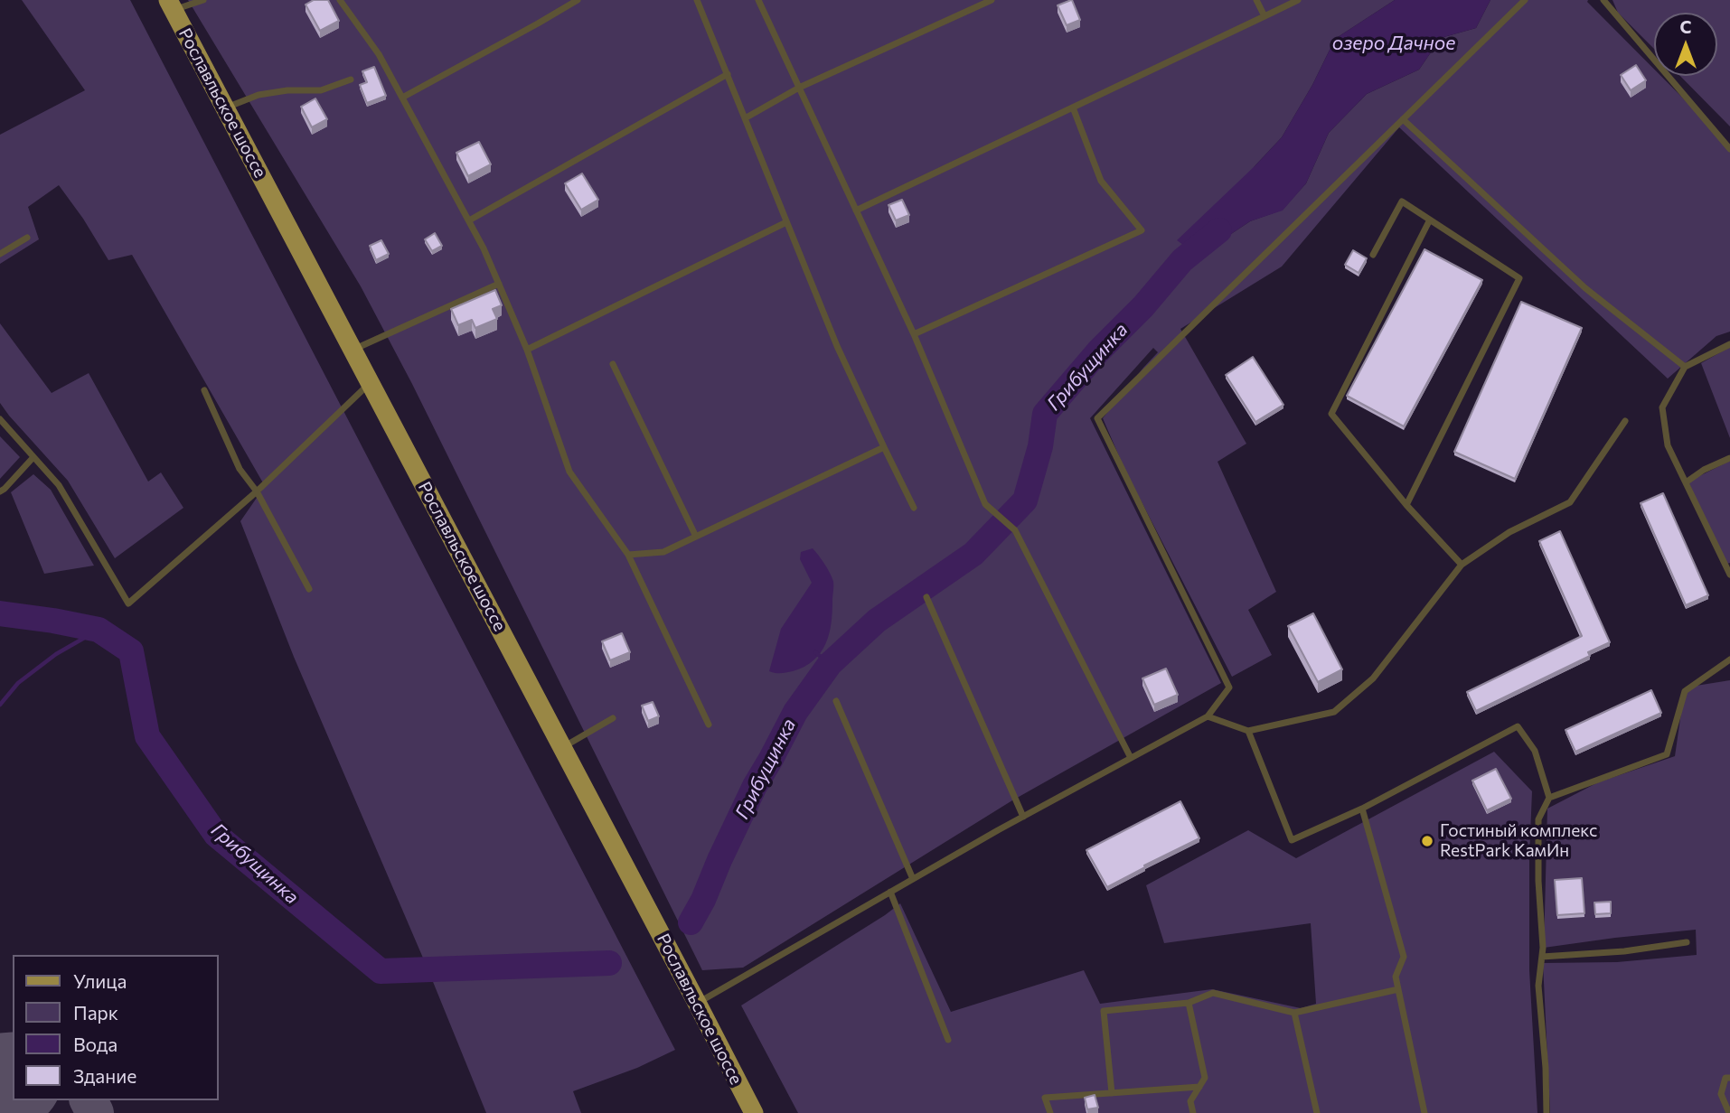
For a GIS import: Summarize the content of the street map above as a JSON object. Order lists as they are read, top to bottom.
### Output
{
  "streets": {
    "main road": ["Рославльское шоссе"]
  },
  "water": ["озеро Дачное", "Грибущинка"],
  "places": ["Гостиный комплекс RestPark КамИн"],
  "legend": [
    "Улица",
    "Парк",
    "Вода",
    "Здание"
  ],
  "north": "top"
}
